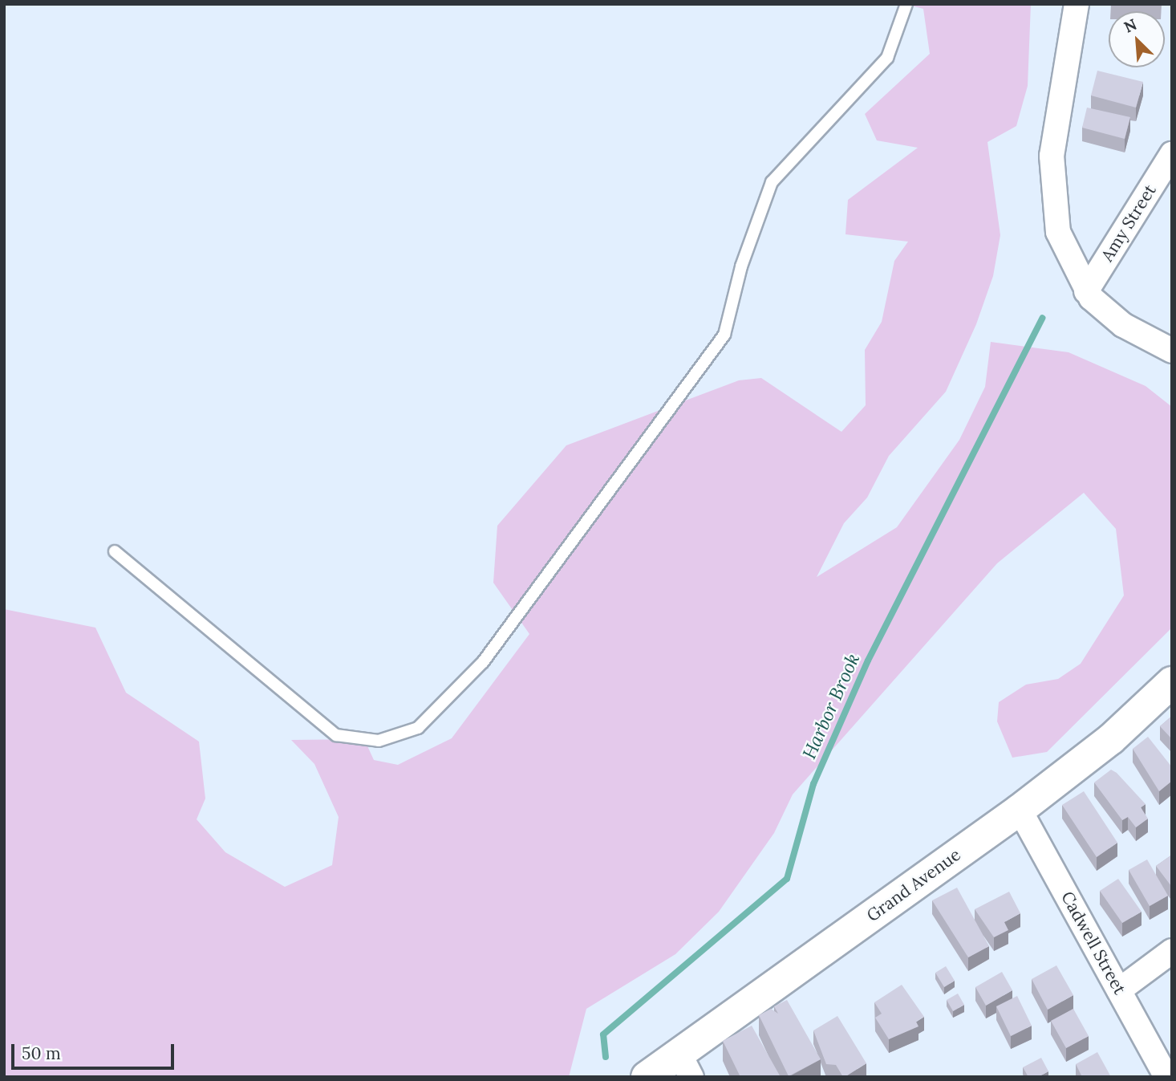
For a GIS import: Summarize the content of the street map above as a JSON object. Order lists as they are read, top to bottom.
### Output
{
  "streets": {
    "street": ["Amy Street", "Grand Avenue", "Cadwell Street"]
  },
  "crossings": [
    ["Grand Avenue", "Cadwell Street"]
  ],
  "water": ["Harbor Brook"],
  "scale_bar": "50 m",
  "north": "top left"
}
